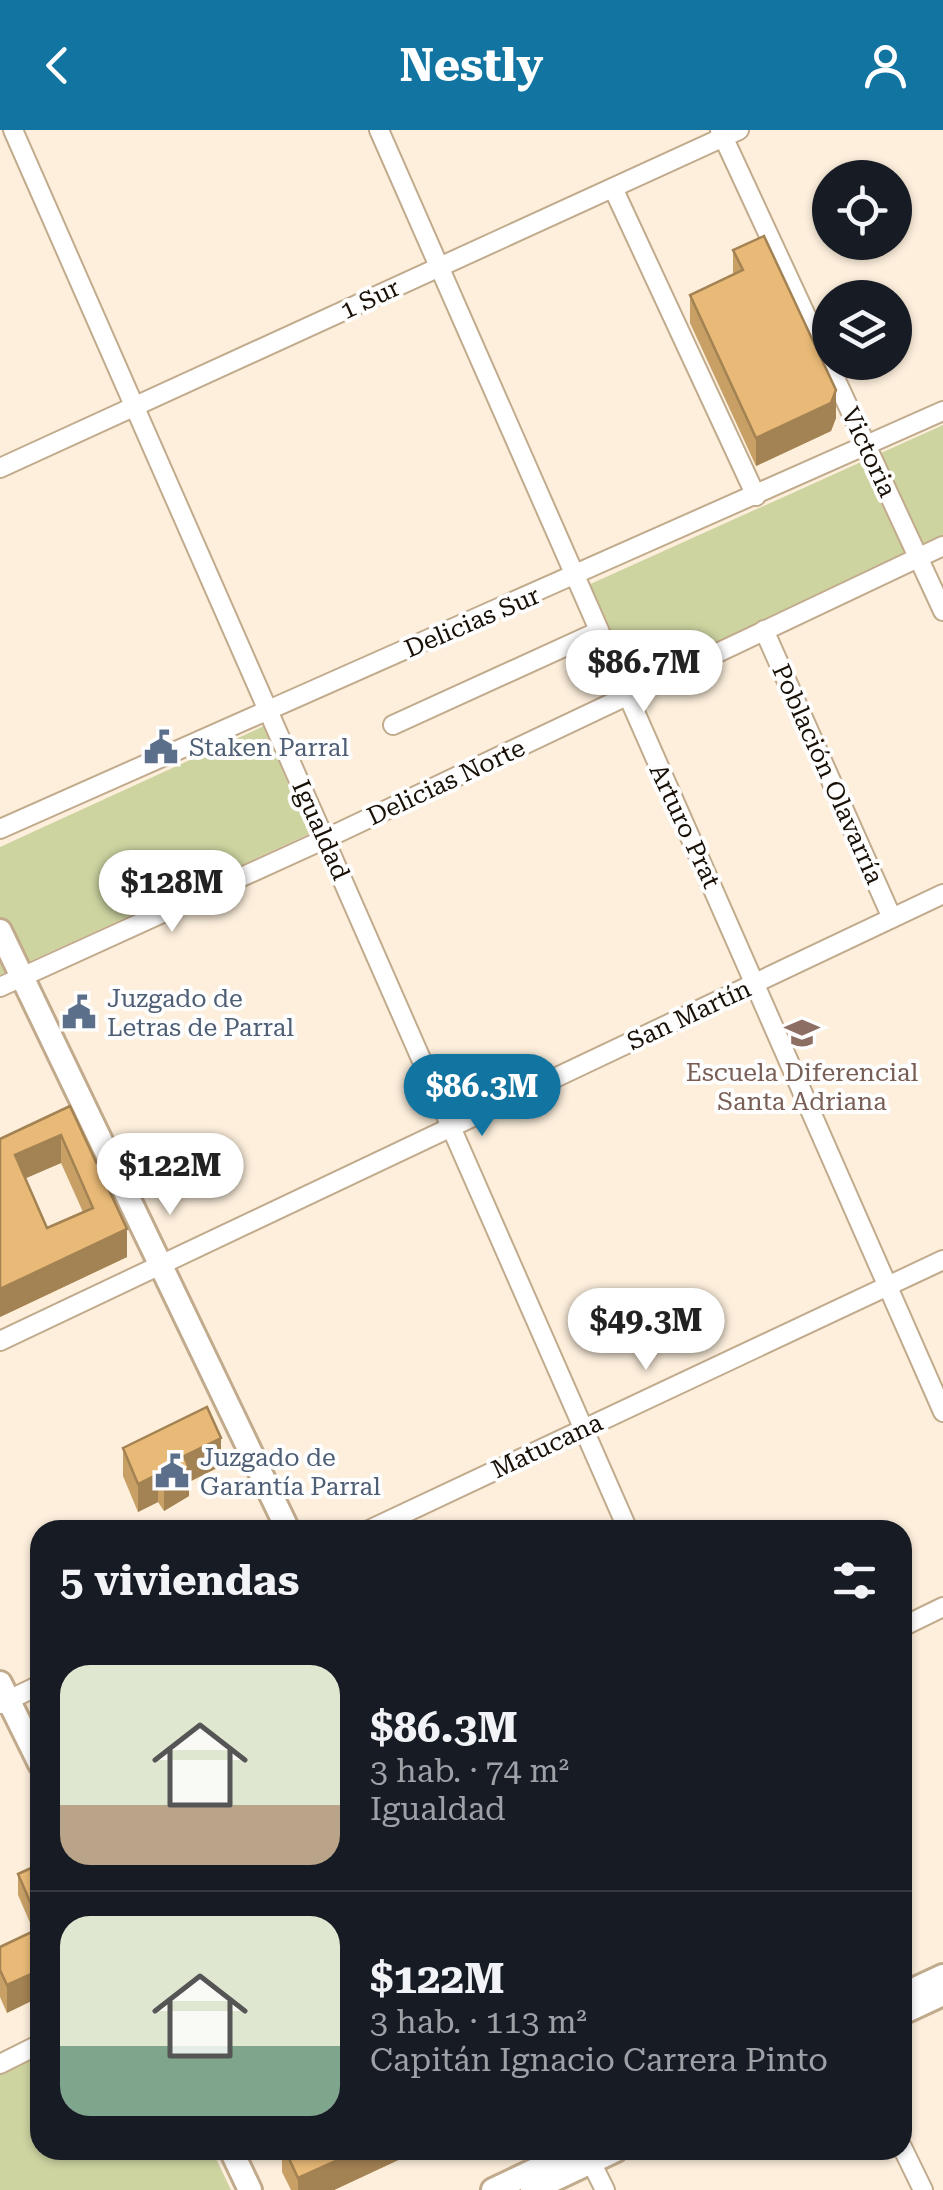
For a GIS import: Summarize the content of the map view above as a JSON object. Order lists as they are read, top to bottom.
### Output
{
  "streets": {
    "street": [
      "1 Sur",
      "Victoria",
      "Delicias Sur",
      "Población Olavarría",
      "Delicias Norte",
      "Arturo Prat",
      "Igualdad",
      "San Martín",
      "Matucana"
    ]
  },
  "crossings": [
    ["1 Sur", "Victoria"],
    ["1 Sur", "Arturo Prat"],
    ["1 Sur", "Igualdad"],
    ["Victoria", "Delicias Sur"],
    ["Victoria", "Delicias Norte"],
    ["Delicias Sur", "Arturo Prat"],
    ["Delicias Sur", "Igualdad"],
    ["Población Olavarría", "Delicias Norte"],
    ["Población Olavarría", "San Martín"],
    ["Delicias Norte", "Arturo Prat"],
    ["Delicias Norte", "Igualdad"],
    ["Arturo Prat", "San Martín"],
    ["Arturo Prat", "Matucana"],
    ["Igualdad", "San Martín"],
    ["Igualdad", "Matucana"]
  ],
  "places": {
    "public building": ["Staken Parral", "Juzgado de Letras de Parral", "Juzgado de Garantía Parral"],
    "school or university": ["Escuela Diferencial Santa Adriana"]
  },
  "page": {
    "header": "Nestly",
    "price": [
      "$86.7M",
      "$128M",
      "$86.3M",
      "$122M",
      "$49.3M"
    ],
    "heading": "5 viviendas",
    "list": [
      {
        "name": "$86.3M",
        "note": "3 hab. · 74 m² · Igualdad"
      },
      {
        "name": "$122M",
        "note": "3 hab. · 113 m² · Capitán Ignacio Carrera Pinto"
      }
    ]
  }
}
